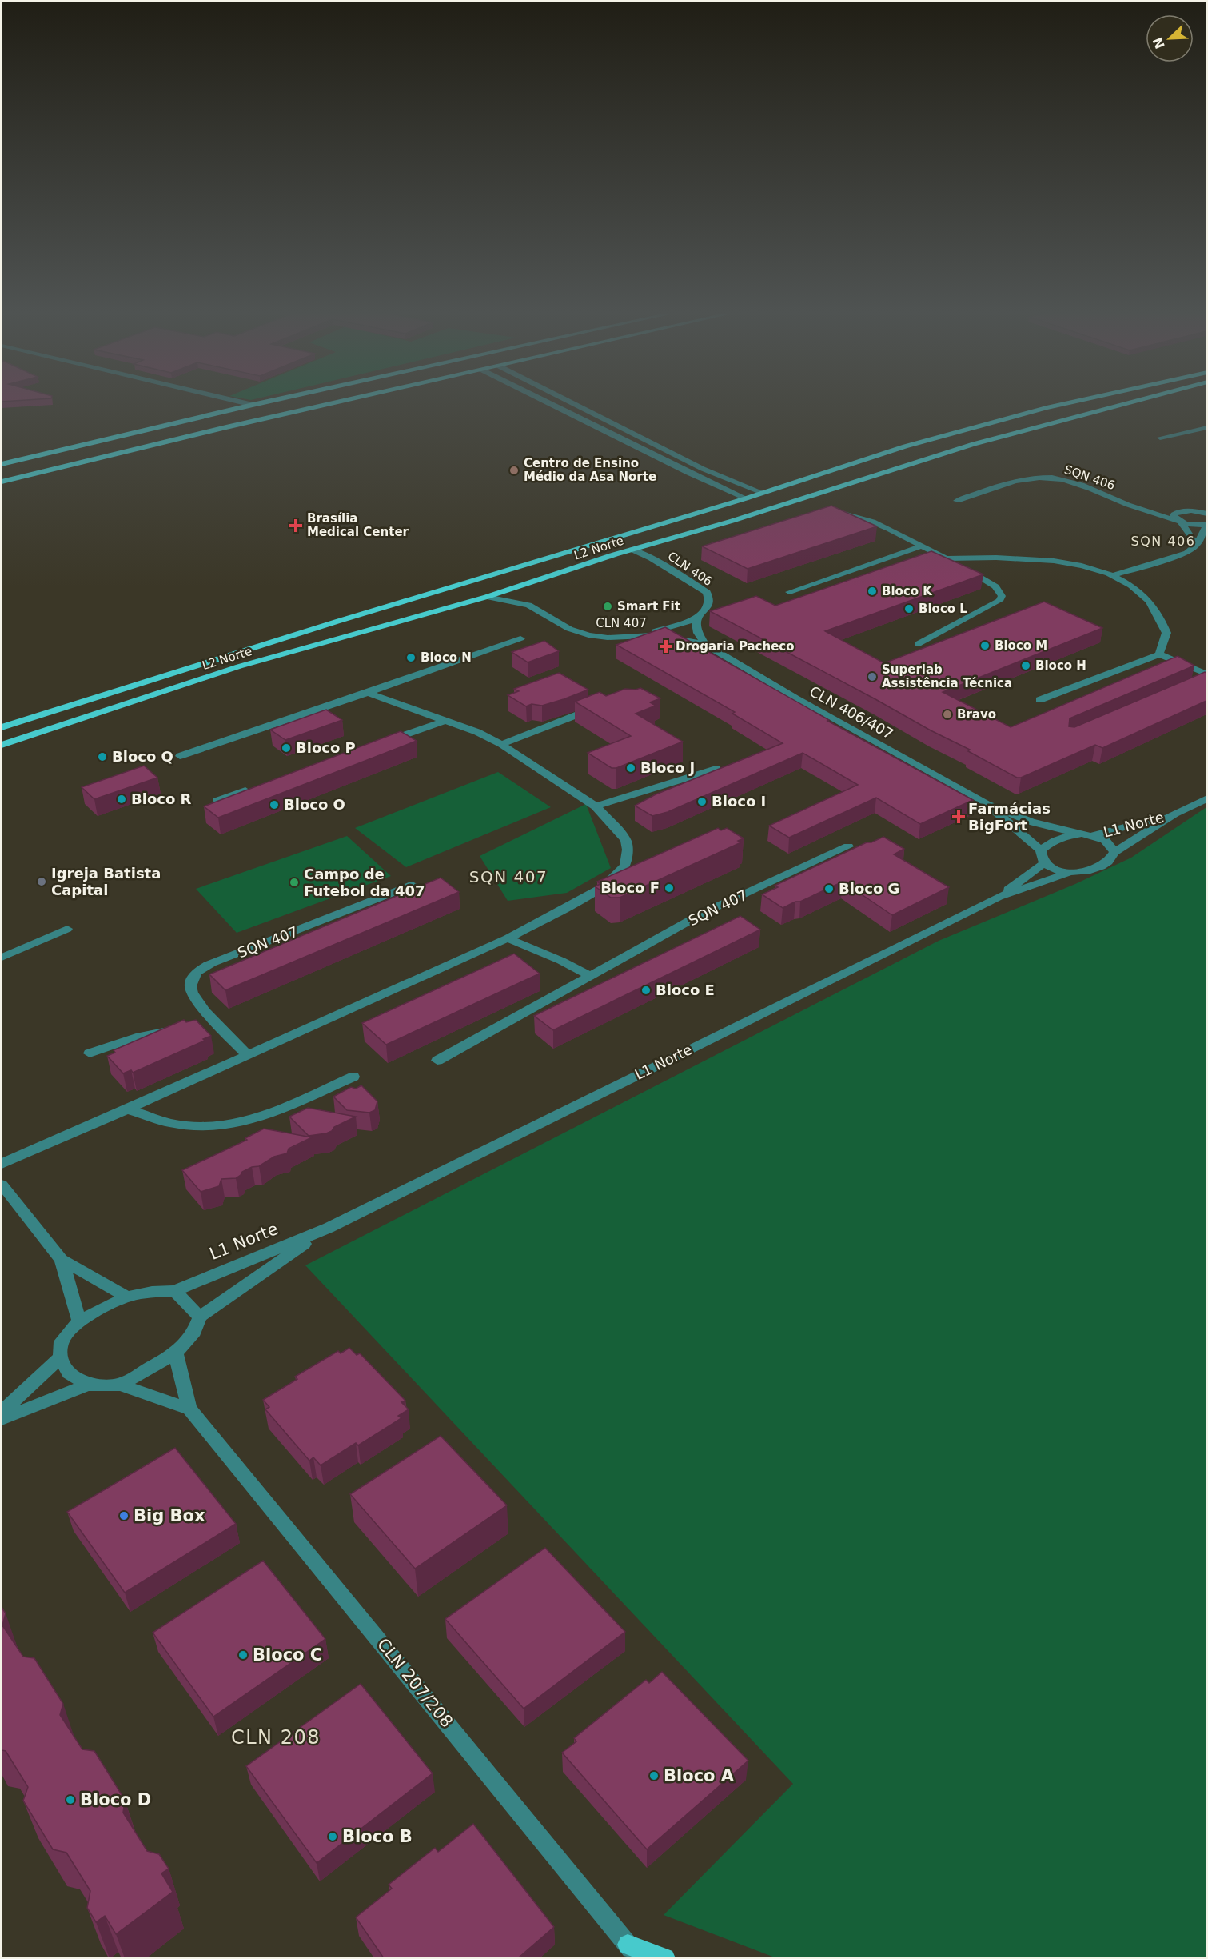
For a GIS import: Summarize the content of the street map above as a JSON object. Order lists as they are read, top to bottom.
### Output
{
  "streets": {
    "main road": ["L2 Norte"],
    "street": [
      "SQN 406",
      "CLN 406",
      "CLN 407",
      "CLN 406/407",
      "L1 Norte",
      "SQN 407",
      "CLN 207/208"
    ]
  },
  "crossings": [
    ["L2 Norte", "CLN 406"],
    ["L2 Norte", "CLN 407"],
    ["CLN 407", "CLN 406/407"],
    ["CLN 406/407", "L1 Norte"]
  ],
  "districts": ["SQN 406", "SQN 407", "CLN 208"],
  "places": {
    "other": [
      "Centro de Ensino Médio da Asa Norte",
      "Bloco K",
      "Smart Fit",
      "Bloco L",
      "Bloco M",
      "Bloco N",
      "Bloco H",
      "Superlab Assistência Técnica",
      "Bravo",
      "Bloco P",
      "Bloco Q",
      "Bloco J",
      "Bloco R",
      "Bloco I",
      "Bloco O",
      "Igreja Batista Capital",
      "Campo de Futebol da 407",
      "Bloco F",
      "Bloco G",
      "Bloco E",
      "Big Box",
      "Bloco C",
      "Bloco A",
      "Bloco D",
      "Bloco B"
    ],
    "health": ["Brasília Medical Center", "Drogaria Pacheco", "Farmácias BigFort"]
  },
  "north": "bottom left"
}
